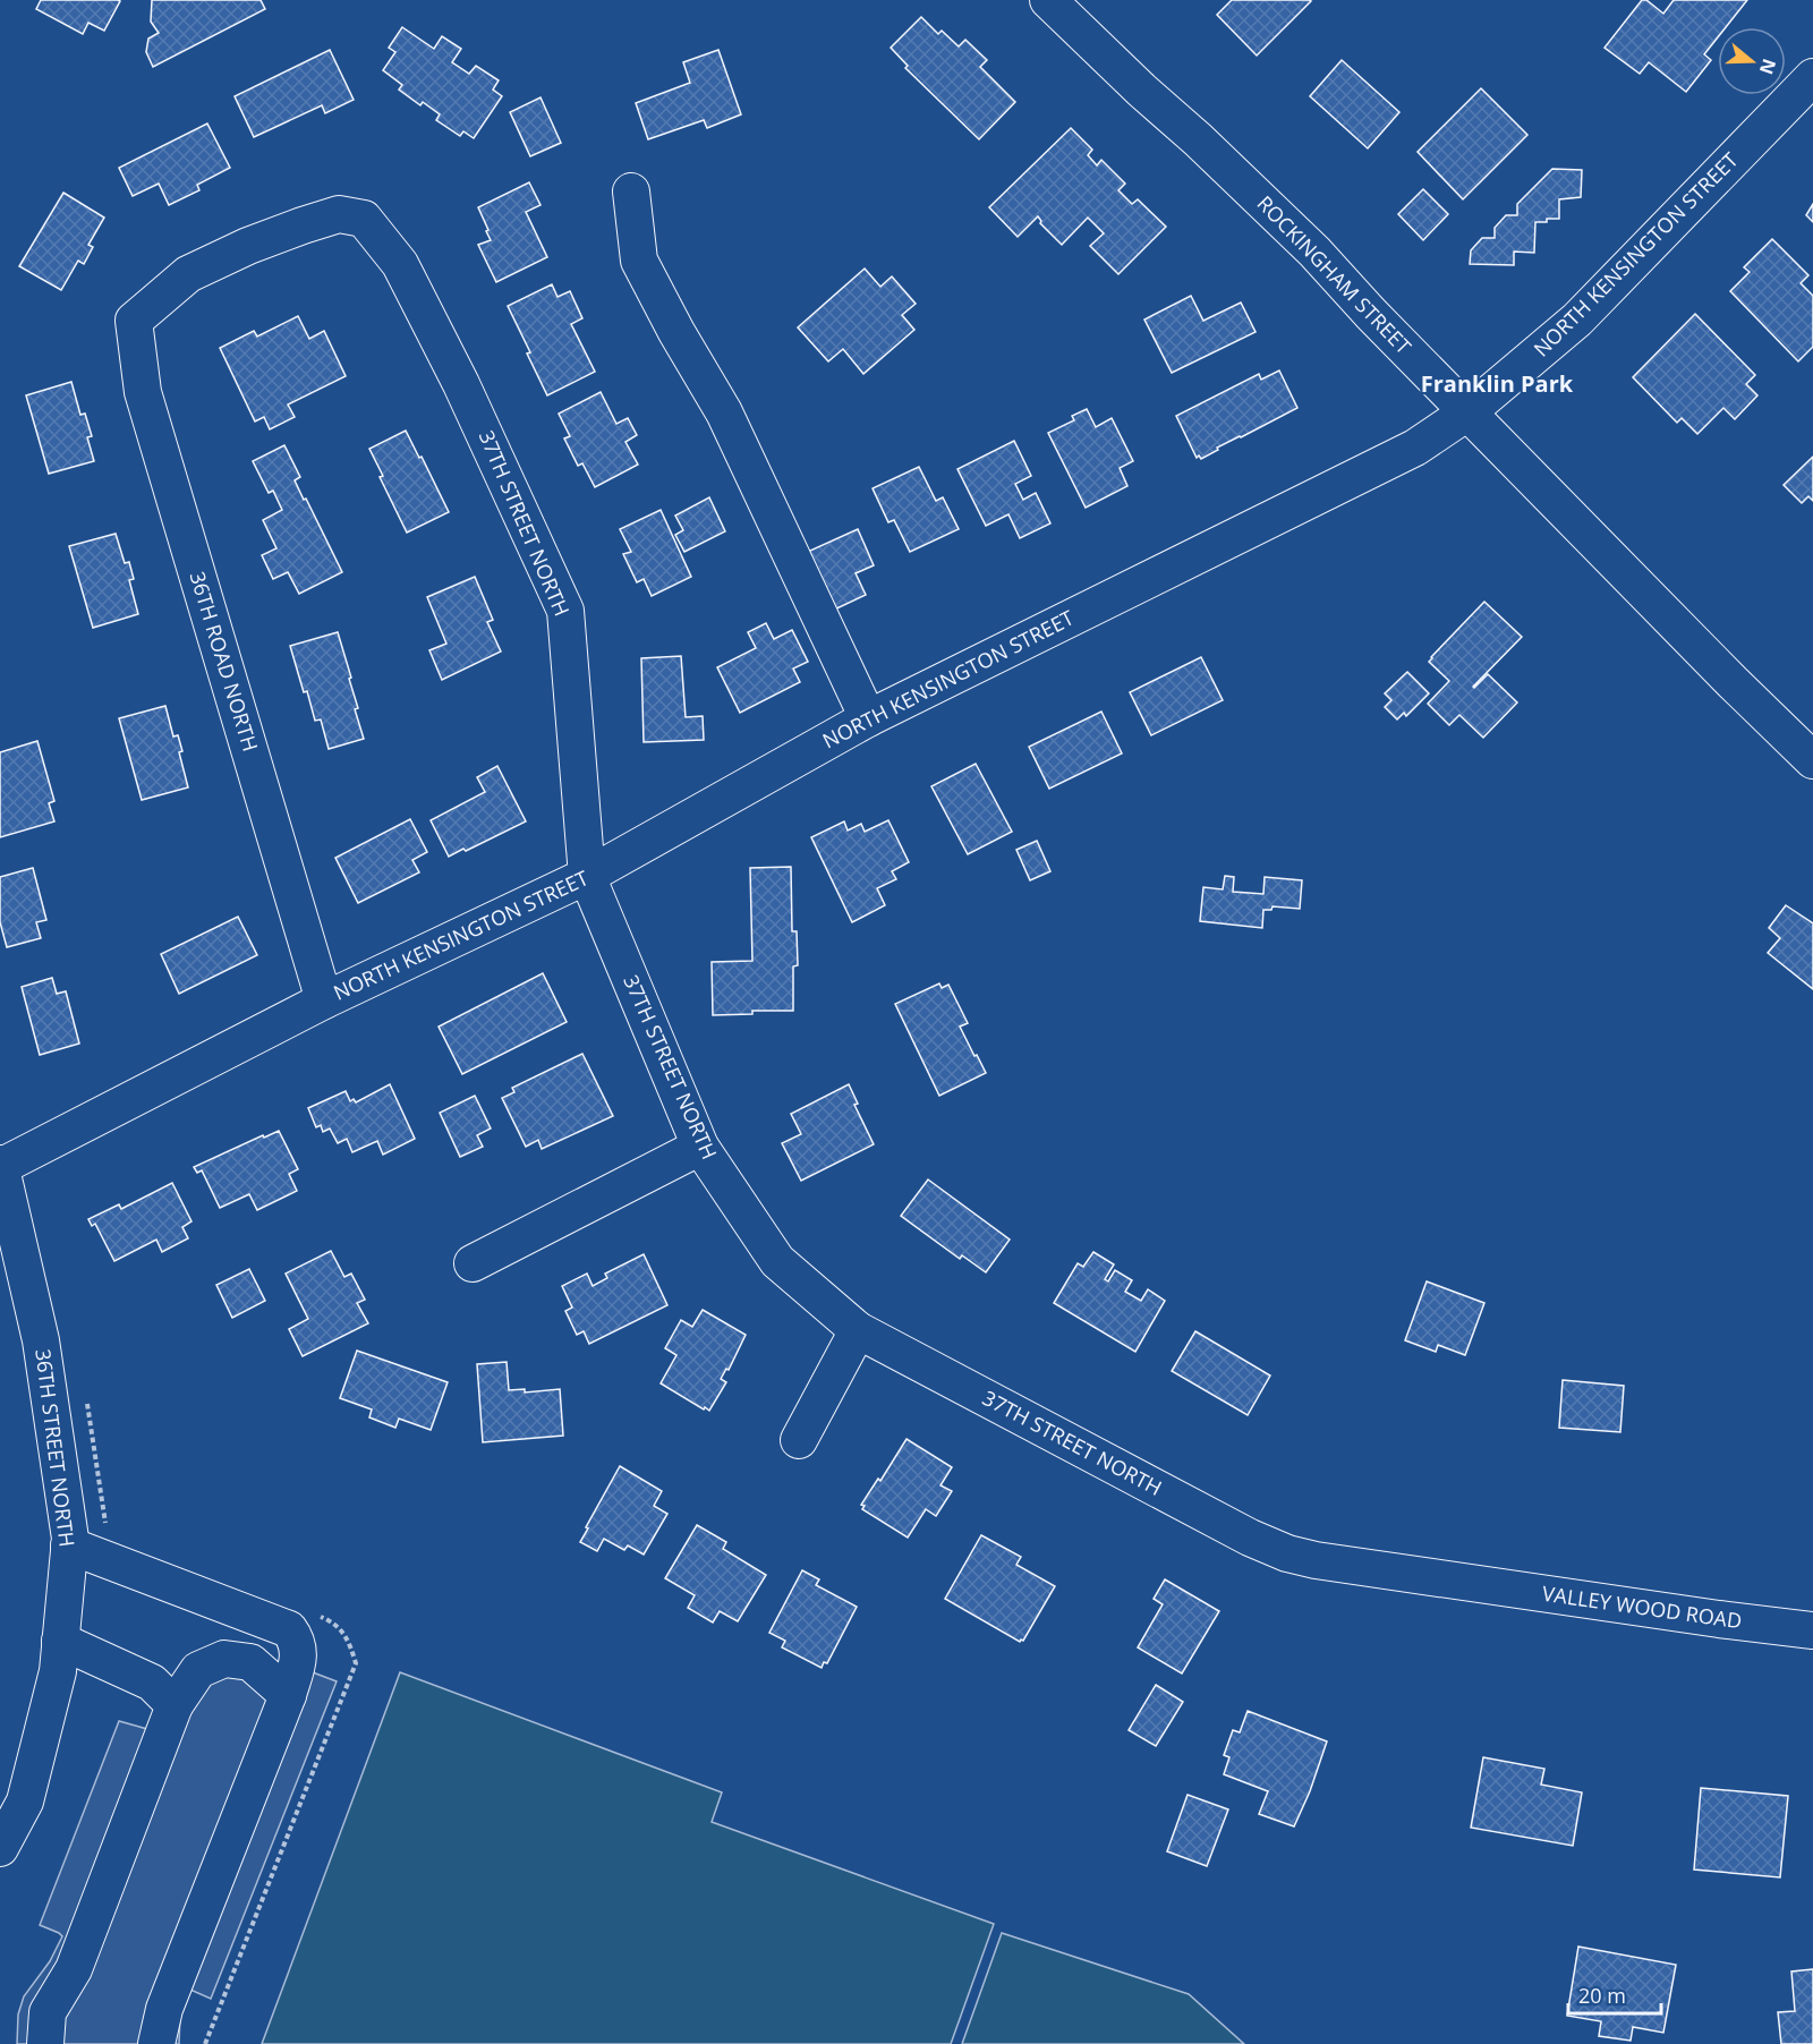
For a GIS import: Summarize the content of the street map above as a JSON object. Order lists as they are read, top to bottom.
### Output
{
  "streets": {
    "street": [
      "NORTH KENSINGTON STREET",
      "ROCKINGHAM STREET",
      "37TH STREET NORTH",
      "36TH ROAD NORTH",
      "36TH STREET NORTH",
      "VALLEY WOOD ROAD"
    ]
  },
  "crossings": [
    ["NORTH KENSINGTON STREET", "ROCKINGHAM STREET"],
    ["NORTH KENSINGTON STREET", "37TH STREET NORTH"],
    ["NORTH KENSINGTON STREET", "36TH ROAD NORTH"],
    ["NORTH KENSINGTON STREET", "36TH STREET NORTH"],
    ["37TH STREET NORTH", "36TH ROAD NORTH"],
    ["37TH STREET NORTH", "VALLEY WOOD ROAD"]
  ],
  "districts": ["Franklin Park"],
  "scale_bar": "20 m",
  "north": "right"
}
